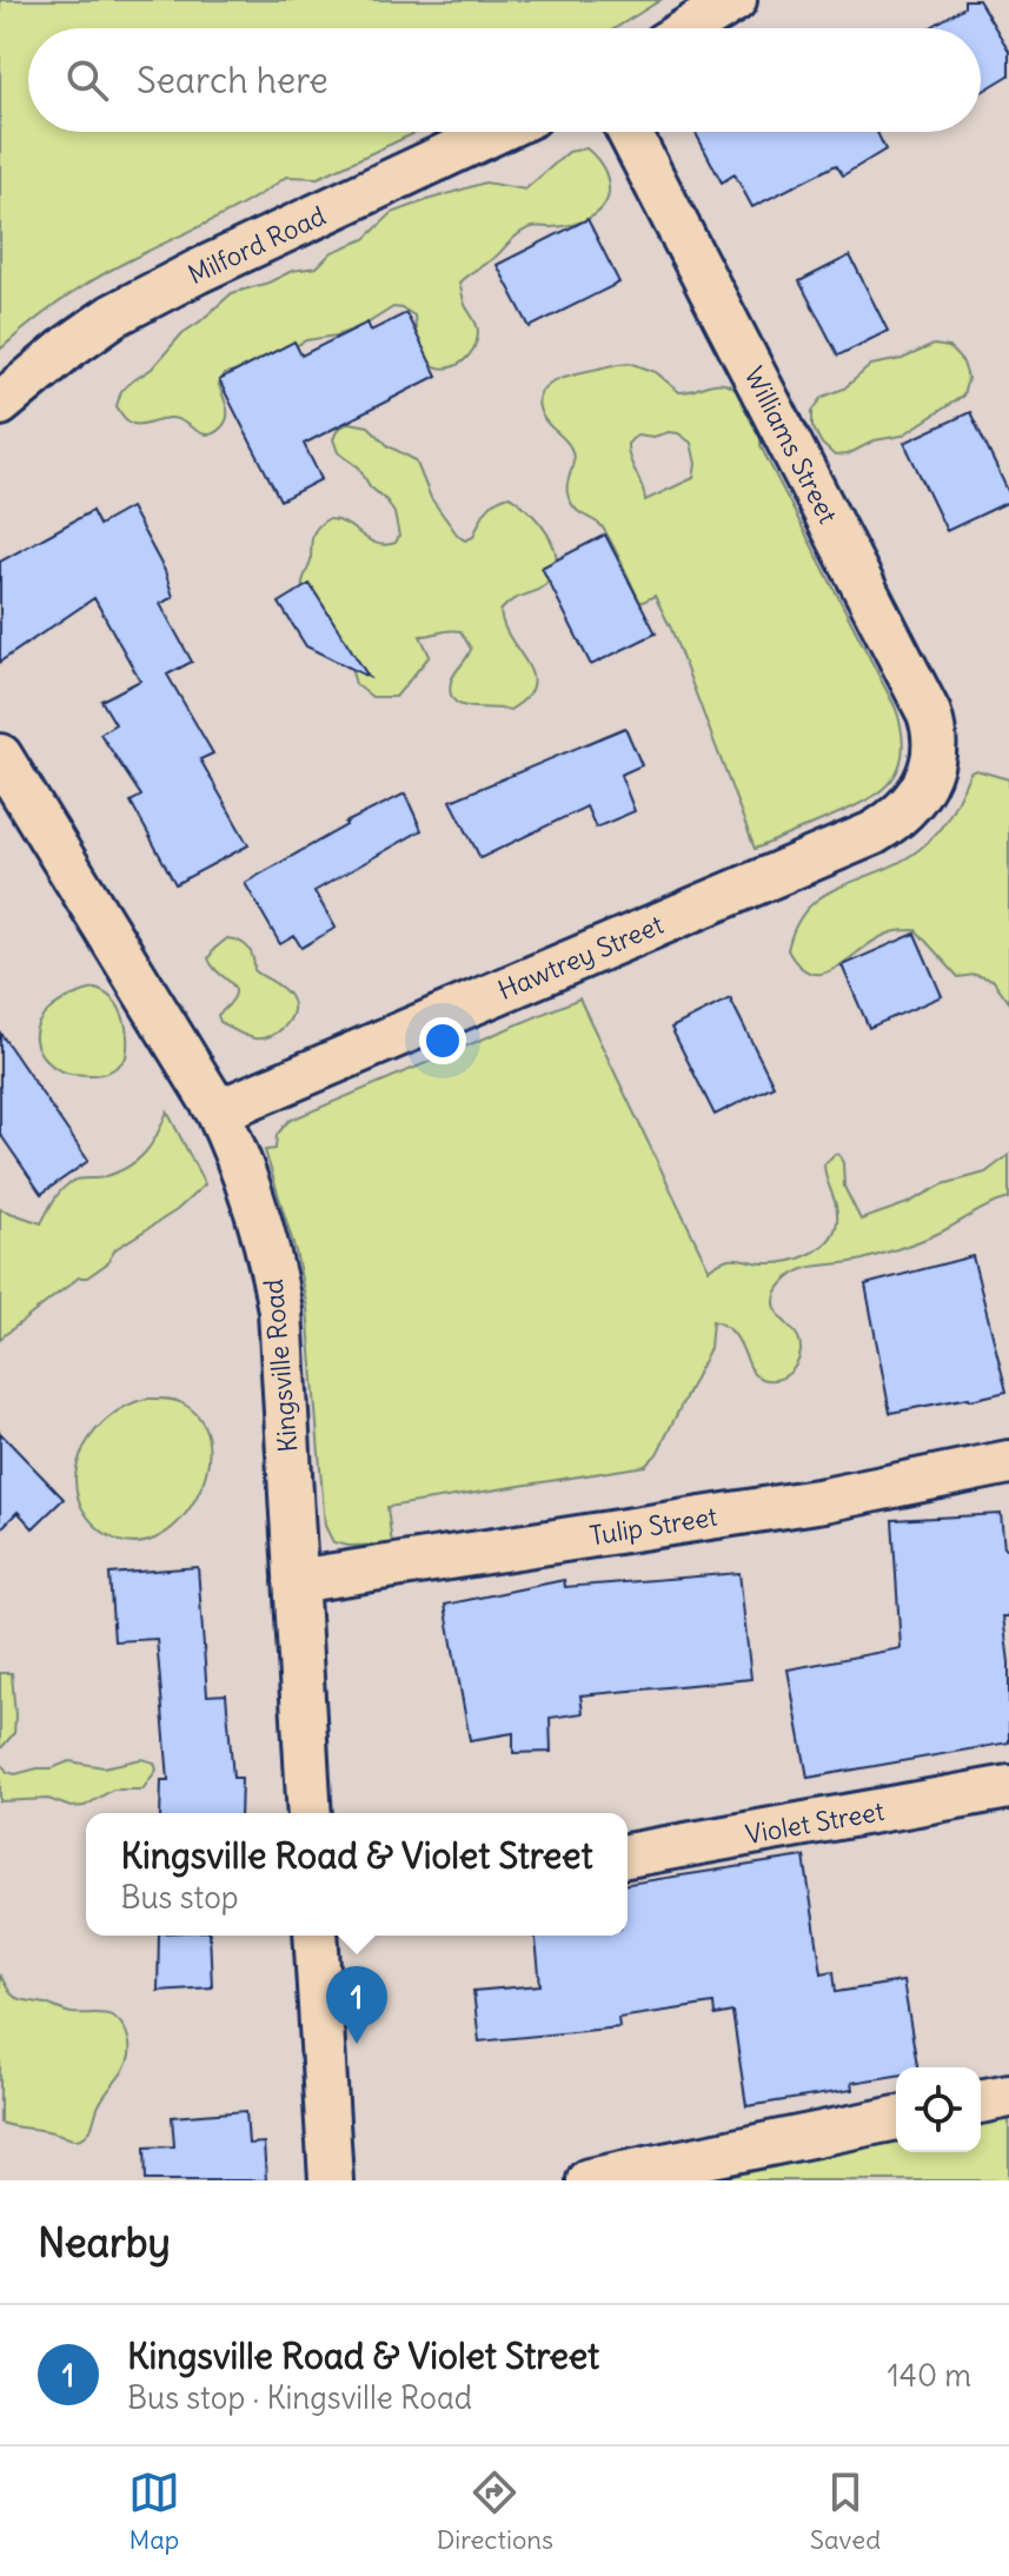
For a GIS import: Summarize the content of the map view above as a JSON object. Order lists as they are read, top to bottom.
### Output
{
  "streets": {
    "street": [
      "Milford Road",
      "Williams Street",
      "Hawtrey Street",
      "Kingsville Road",
      "Tulip Street",
      "Violet Street"
    ]
  },
  "crossings": [
    ["Williams Street", "Hawtrey Street"],
    ["Hawtrey Street", "Kingsville Road"],
    ["Kingsville Road", "Tulip Street"]
  ],
  "page": {
    "search": "Search here",
    "popup": ["Kingsville Road & Violet Street", "Bus stop"],
    "pins": "1",
    "heading": "Nearby",
    "list": [
      {
        "mark": "1",
        "name": "Kingsville Road & Violet Street",
        "note": "Bus stop · Kingsville Road",
        "value": "140 m"
      }
    ],
    "nav": ["Map", "Directions", "Saved"]
  }
}
